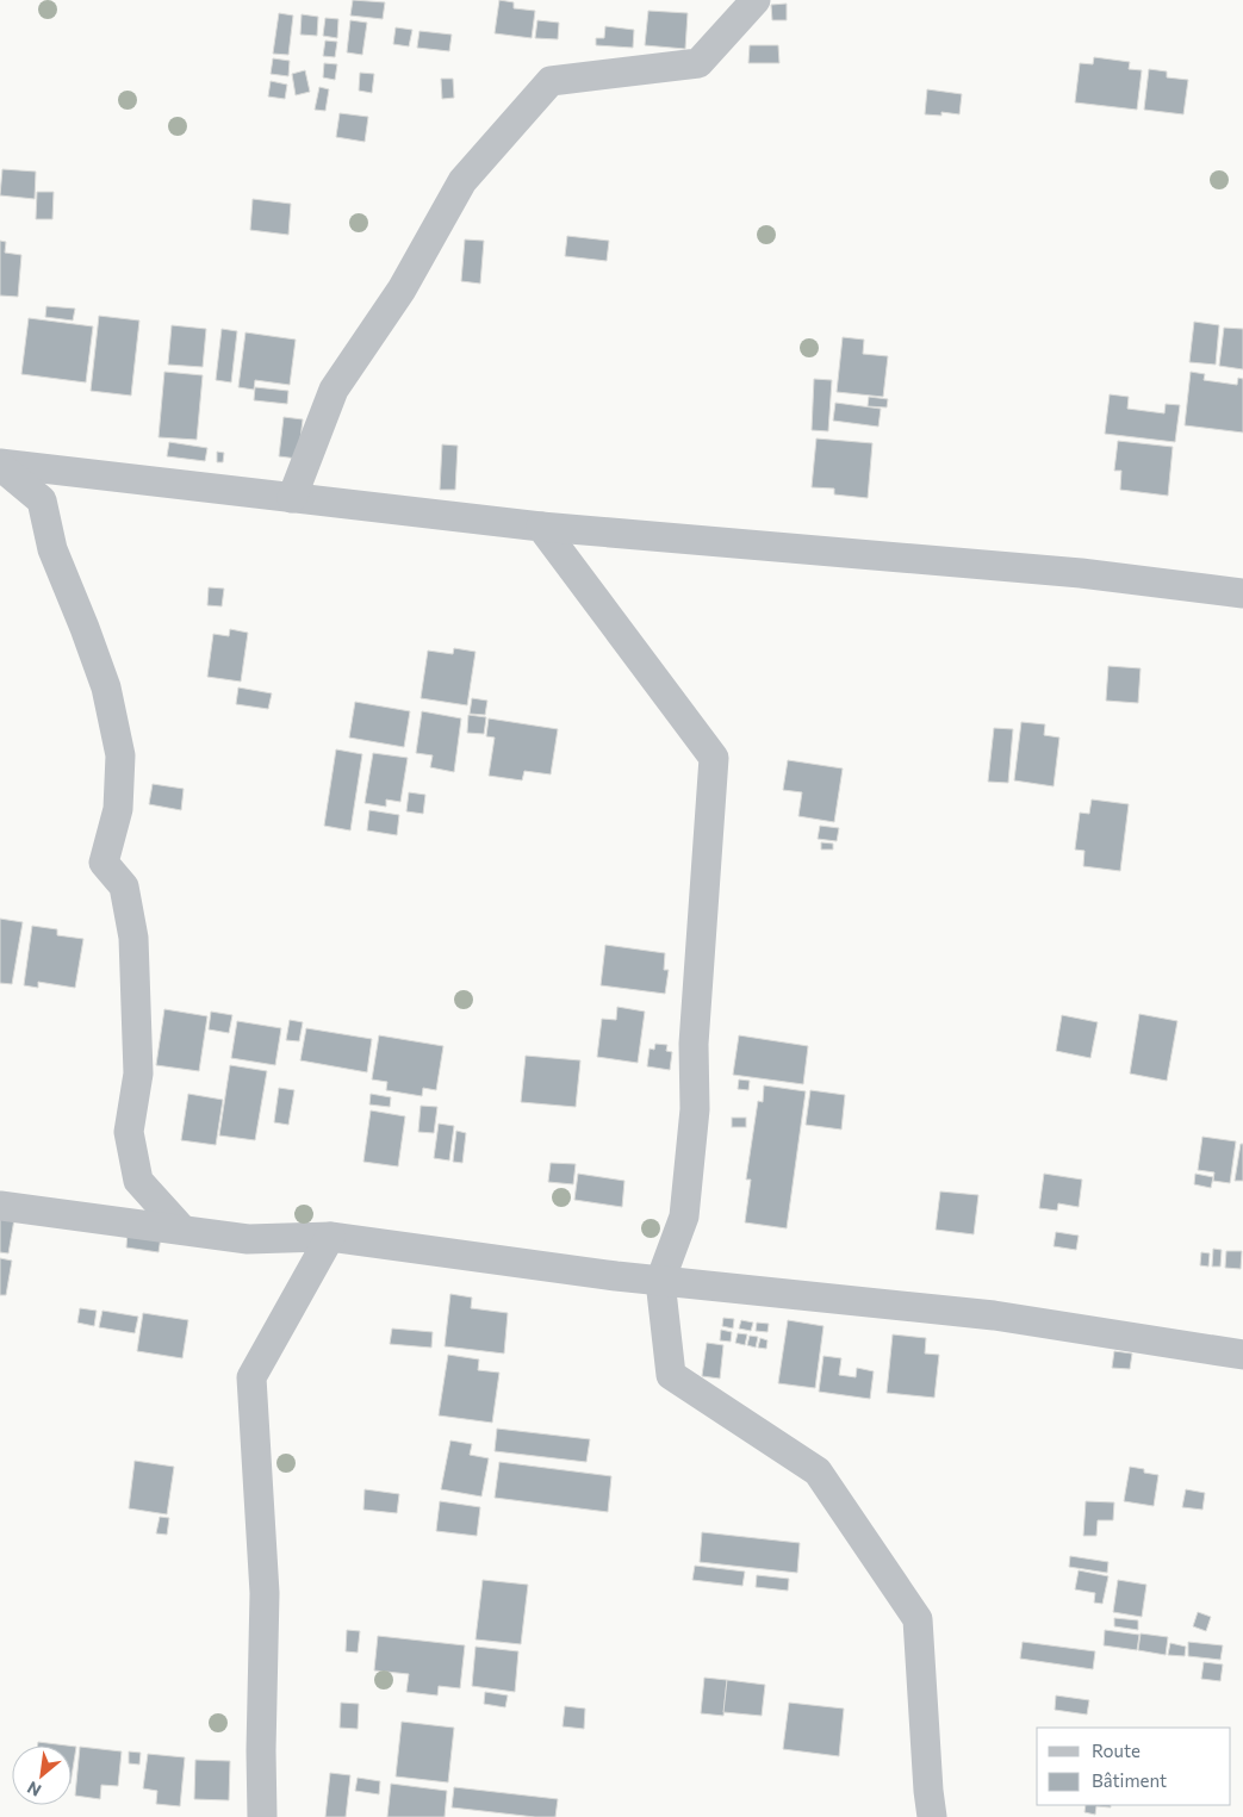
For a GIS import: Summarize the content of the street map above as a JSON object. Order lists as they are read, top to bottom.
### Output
{
  "legend": ["Route", "Bâtiment"],
  "north": "bottom left"
}
